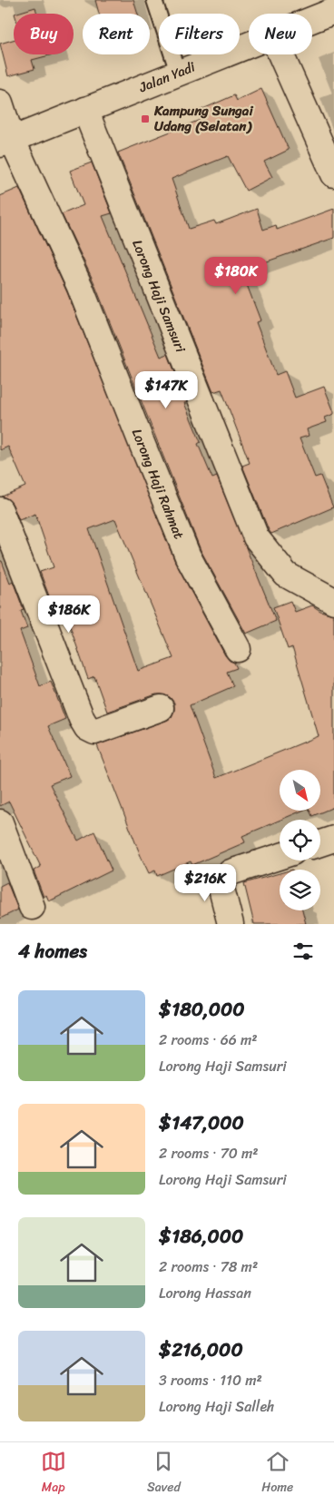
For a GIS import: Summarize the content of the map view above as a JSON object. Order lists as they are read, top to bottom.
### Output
{
  "streets": {
    "street": ["Jalan Yadi", "Lorong Haji Samsuri", "Lorong Haji Rahmat"]
  },
  "crossings": [
    ["Jalan Yadi", "Lorong Haji Samsuri"],
    ["Jalan Yadi", "Lorong Haji Rahmat"]
  ],
  "places": {
    "transit": ["Kampung Sungai Udang (Selatan)"]
  },
  "north": "bottom right",
  "page": {
    "chip": [
      "Buy",
      "Rent",
      "Filters",
      "New"
    ],
    "price": [
      "$180K",
      "$147K",
      "$186K",
      "$216K"
    ],
    "heading": "4 homes",
    "list": [
      {
        "name": "$180,000",
        "note": "2 rooms · 66 m² · Lorong Haji Samsuri"
      },
      {
        "name": "$147,000",
        "note": "2 rooms · 70 m² · Lorong Haji Samsuri"
      },
      {
        "name": "$186,000",
        "note": "2 rooms · 78 m² · Lorong Hassan"
      },
      {
        "name": "$216,000",
        "note": "3 rooms · 110 m² · Lorong Haji Salleh"
      }
    ],
    "tabs": ["Map", "Saved", "Home"]
  }
}
